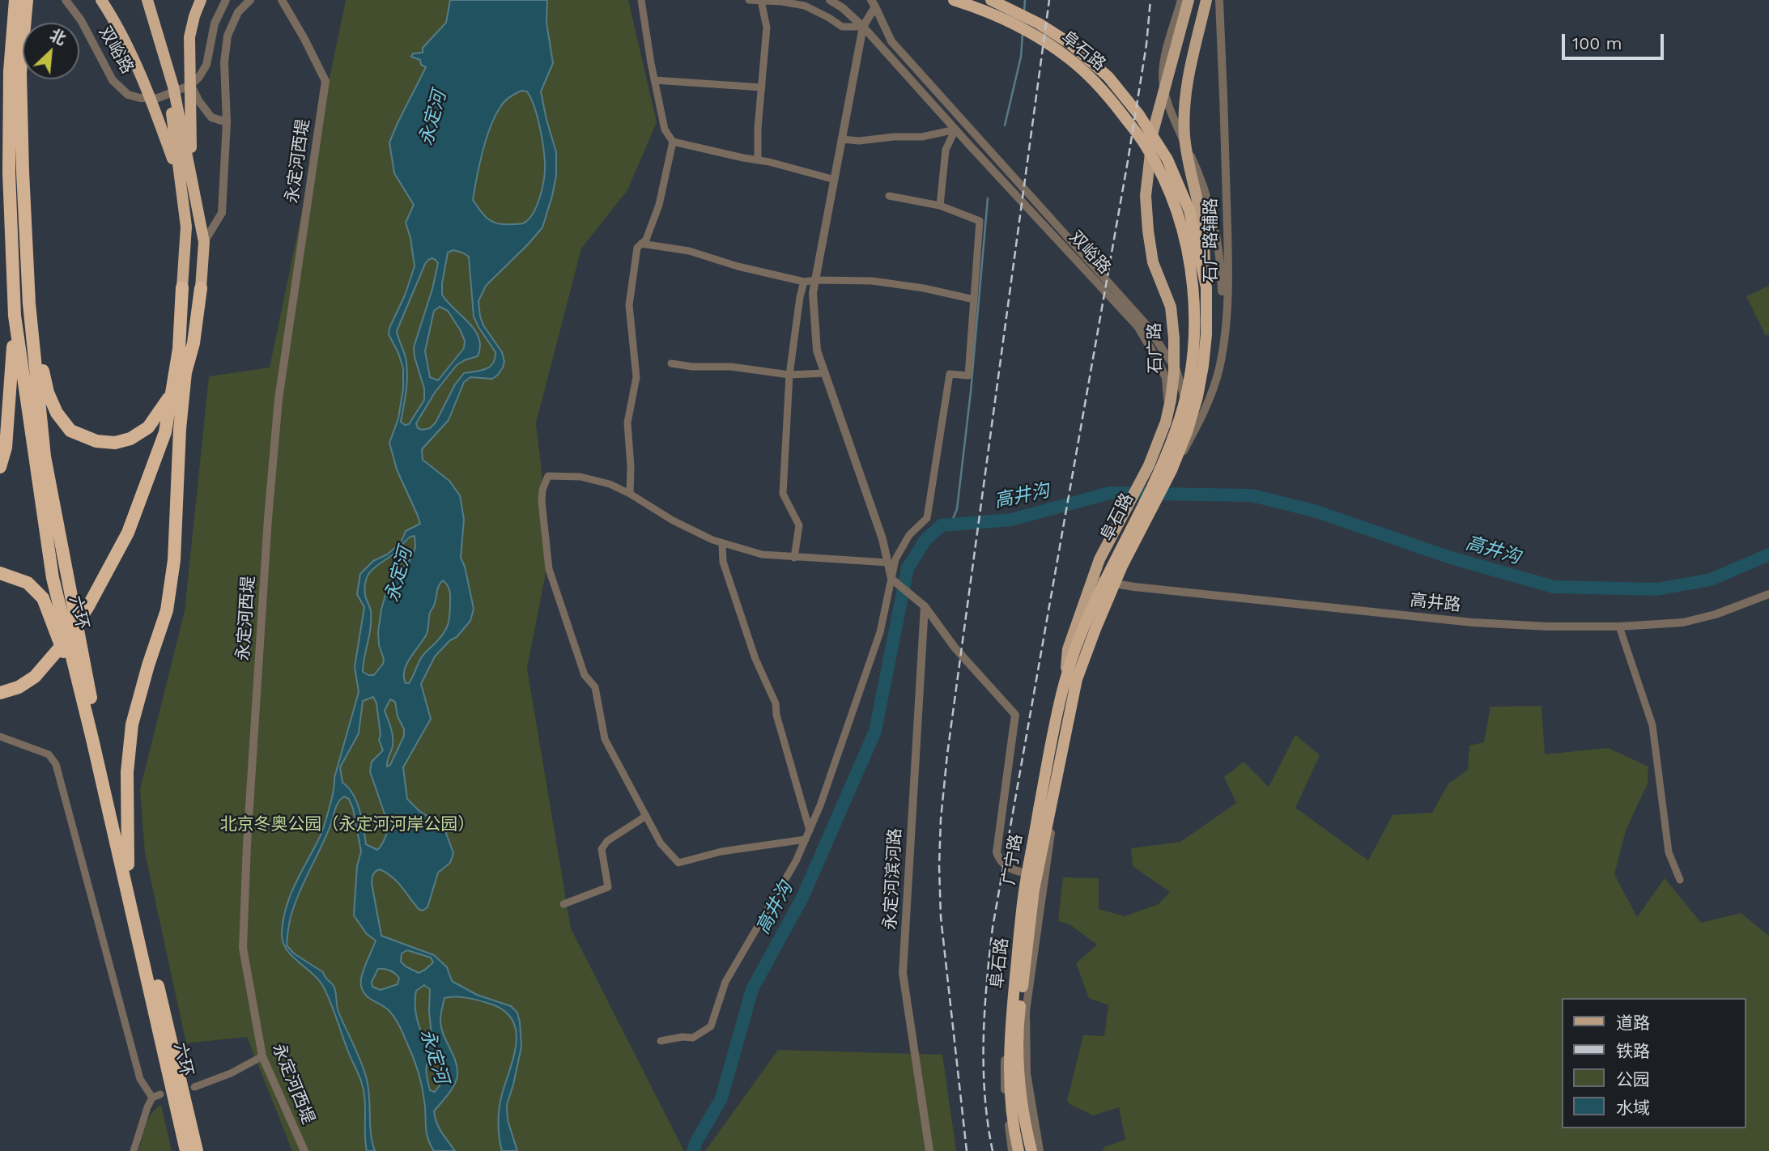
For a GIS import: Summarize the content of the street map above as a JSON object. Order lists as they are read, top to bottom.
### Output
{
  "streets": {
    "highway": ["阜石路", "六环"],
    "main road": ["石广路"],
    "street": [
      "双峪路",
      "永定河西堤",
      "石广路辅路",
      "高井路",
      "广宁路",
      "永定河滨河路"
    ]
  },
  "crossings": [
    ["双峪路", "石广路辅路"],
    ["双峪路", "高井路"],
    ["双峪路", "广宁路"],
    ["阜石路", "石广路"],
    ["高井路", "广宁路"]
  ],
  "water": ["永定河", "高井沟"],
  "parks": ["北京冬奥公园（永定河河岸公园）"],
  "legend": [
    "道路",
    "铁路",
    "公园",
    "水域"
  ],
  "scale_bar": "100 m",
  "north": "top right"
}
